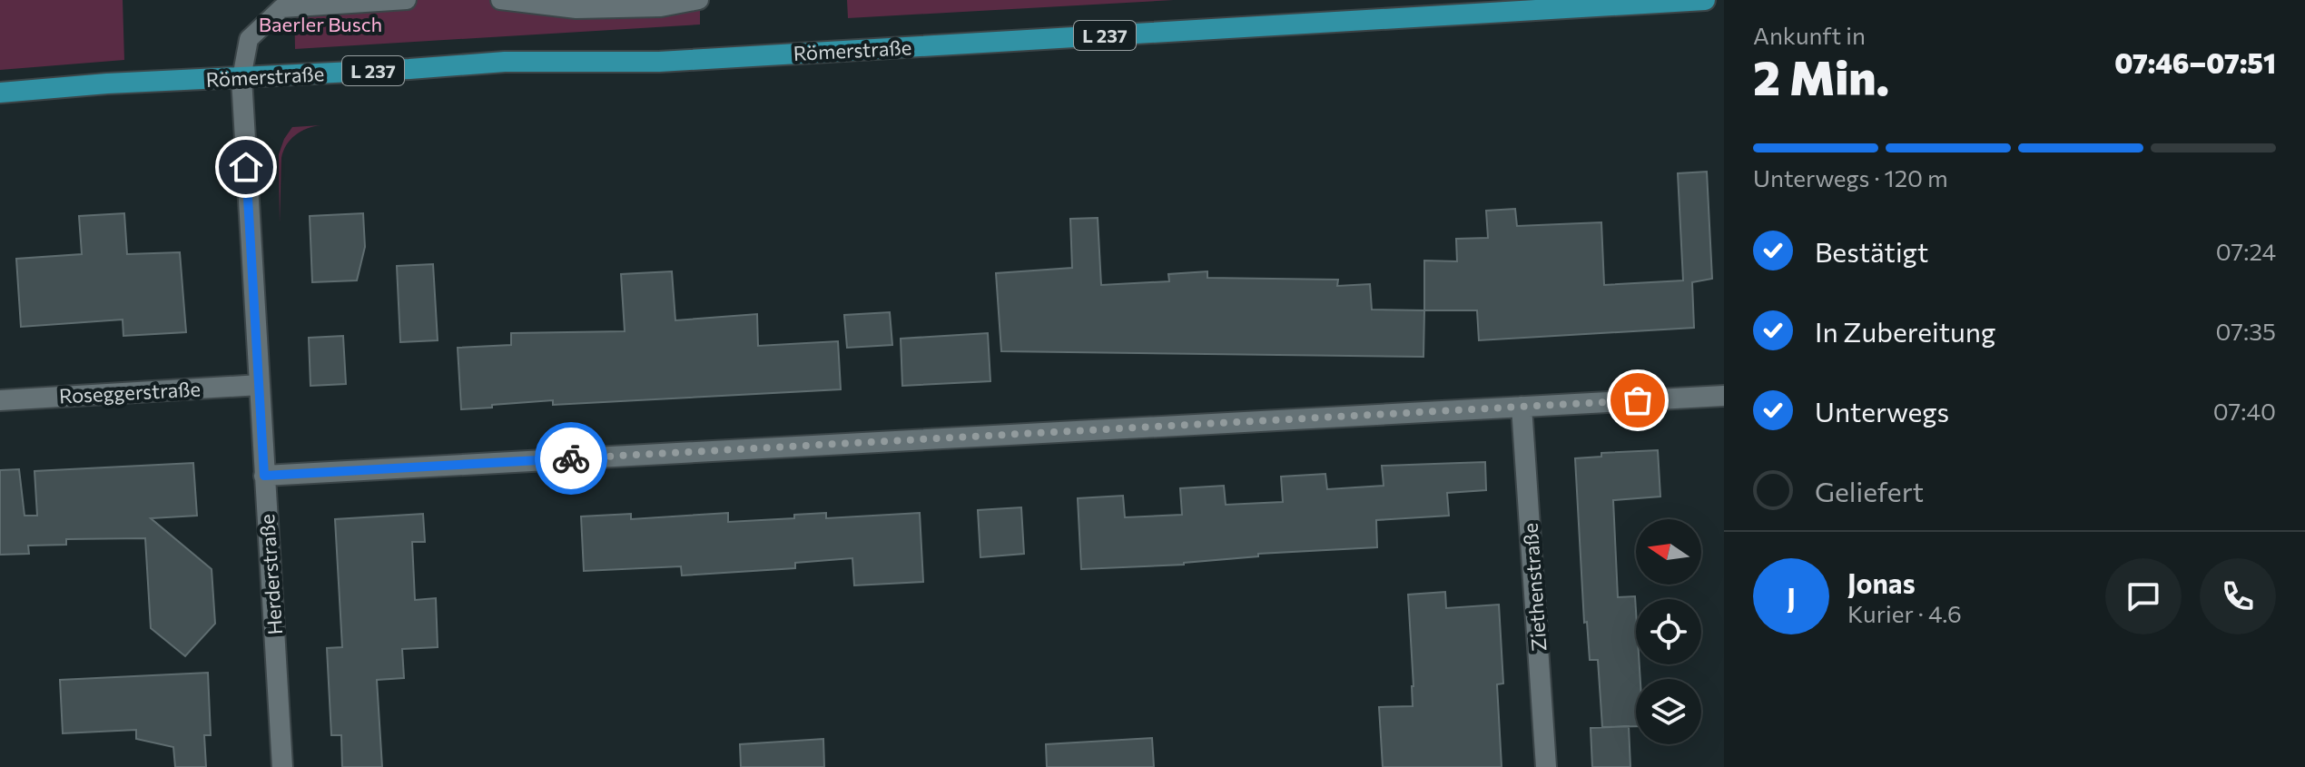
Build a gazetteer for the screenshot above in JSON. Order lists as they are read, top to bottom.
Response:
{
  "streets": {
    "main road": ["L 237", "Römerstraße"],
    "street": ["Roseggerstraße", "Herderstraße", "Ziethenstraße"]
  },
  "crossings": [
    ["Römerstraße", "Herderstraße"],
    ["Roseggerstraße", "Herderstraße"]
  ],
  "parks": ["Baerler Busch"],
  "north": "left",
  "page": {
    "heading": ["2 Min.", "Ankunft in", "07:46–07:51"],
    "panel": ["Jonas", "Kurier · 4.6"],
    "bar": "Unterwegs · 120 m",
    "list": [
      ["Bestätigt", "07:24"],
      ["In Zubereitung", "07:35"],
      ["Unterwegs", "07:40"],
      "Geliefert"
    ],
    "round": "J"
  }
}
